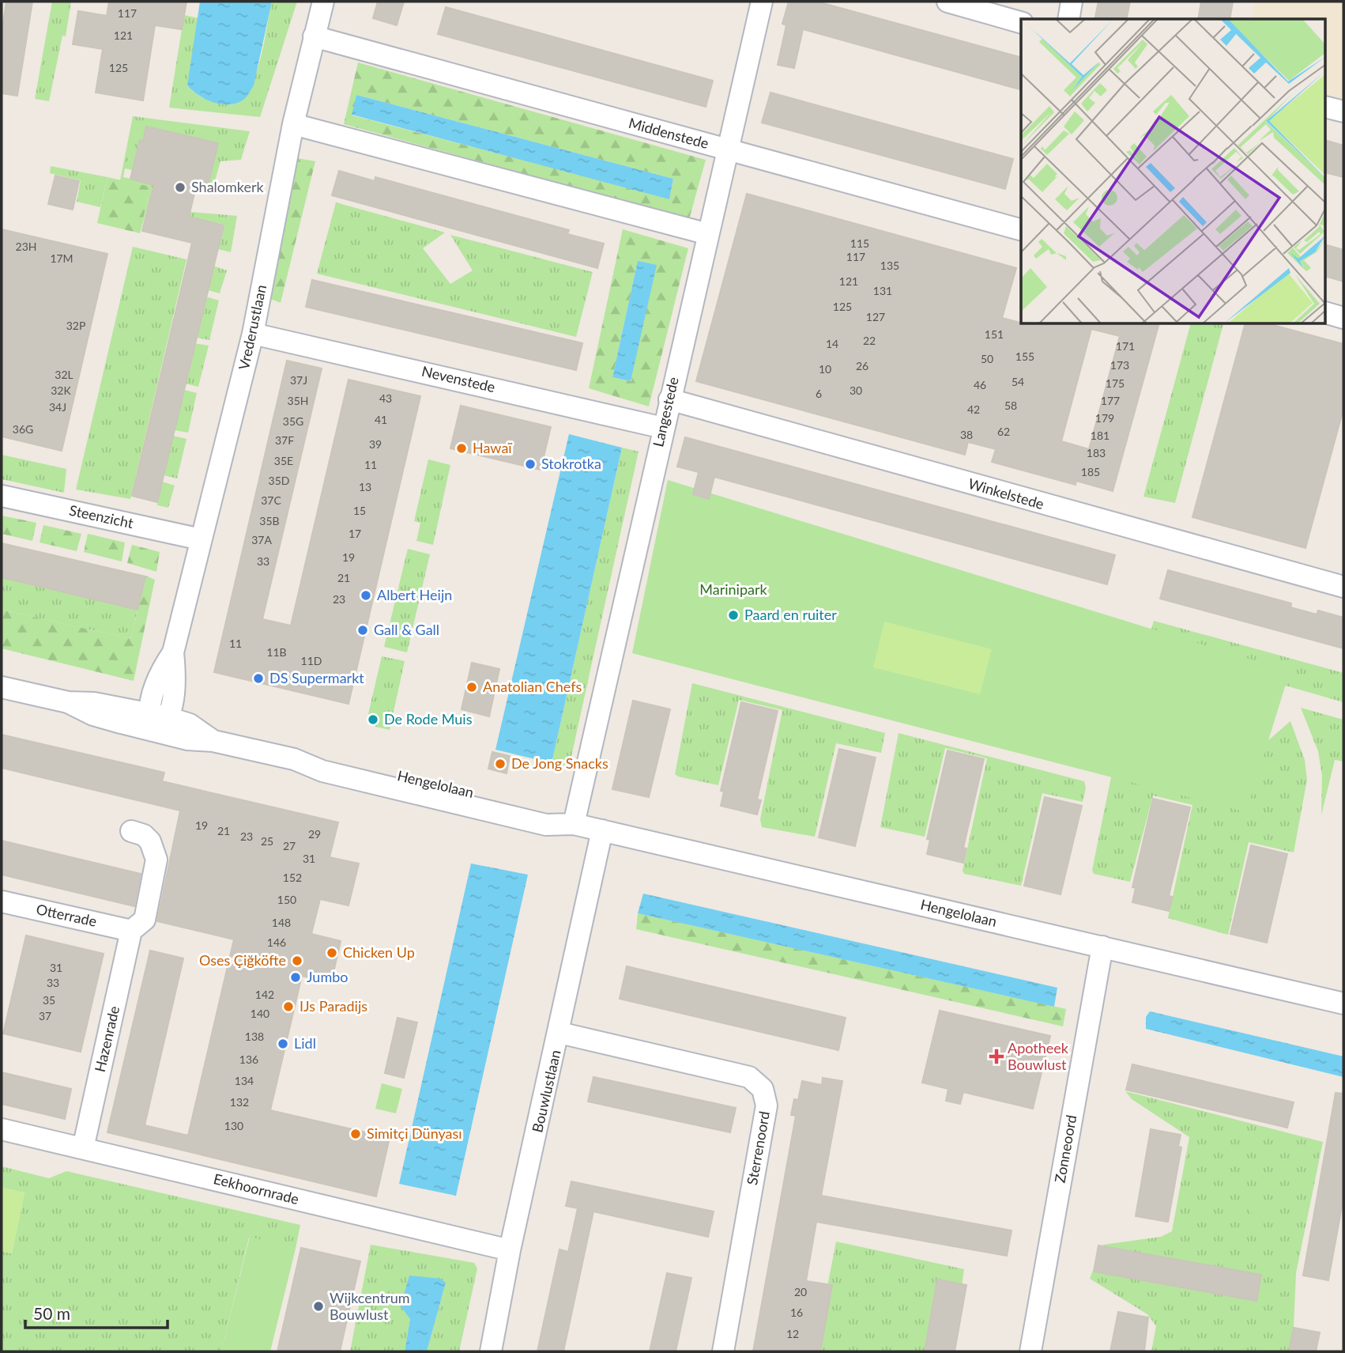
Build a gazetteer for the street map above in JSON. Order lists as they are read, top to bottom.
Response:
{
  "streets": {
    "street": [
      "Middenstede",
      "Vrederustlaan",
      "Nevenstede",
      "Langestede",
      "Winkelstede",
      "Steenzicht",
      "Hengelolaan",
      "Otterrade",
      "Hazenrade",
      "Bouwlustlaan",
      "Sterrenoord",
      "Zonneoord",
      "Eekhoornrade"
    ]
  },
  "crossings": [
    ["Middenstede", "Vrederustlaan"],
    ["Middenstede", "Langestede"],
    ["Vrederustlaan", "Nevenstede"],
    ["Vrederustlaan", "Steenzicht"],
    ["Vrederustlaan", "Hengelolaan"],
    ["Nevenstede", "Langestede"],
    ["Langestede", "Winkelstede"],
    ["Langestede", "Hengelolaan"],
    ["Hengelolaan", "Bouwlustlaan"],
    ["Hengelolaan", "Zonneoord"],
    ["Otterrade", "Hazenrade"],
    ["Hazenrade", "Eekhoornrade"],
    ["Bouwlustlaan", "Sterrenoord"],
    ["Bouwlustlaan", "Eekhoornrade"]
  ],
  "parks": ["Marinipark"],
  "places": {
    "other": [
      "Shalomkerk",
      "Hawaï",
      "Stokrotka",
      "Albert Heijn",
      "Paard en ruiter",
      "Gall & Gall",
      "DS Supermarkt",
      "Anatolian Chefs",
      "De Rode Muis",
      "De Jong Snacks",
      "Chicken Up",
      "Oses Çiğköfte",
      "Jumbo",
      "IJs Paradijs",
      "Lidl",
      "Simitçi Dünyası",
      "Wijkcentrum Bouwlust"
    ],
    "health": ["Apotheek Bouwlust"]
  },
  "house_numbers": [
    "117",
    "121",
    "125",
    "115",
    "23H",
    "117",
    "17M",
    "135",
    "121",
    "131",
    "125",
    "127",
    "32P",
    "151",
    "22",
    "14",
    "171",
    "155",
    "50",
    "173",
    "26",
    "10",
    "32L",
    "37J",
    "54",
    "175",
    "46",
    "32K",
    "30",
    "6",
    "43",
    "35H",
    "177",
    "58",
    "34J",
    "42",
    "179",
    "41",
    "35G",
    "36G",
    "62",
    "38",
    "181",
    "37F",
    "39",
    "183",
    "35E",
    "11",
    "185",
    "35D",
    "13",
    "37C",
    "15",
    "35B",
    "17",
    "37A",
    "19",
    "33",
    "21",
    "23",
    "11",
    "11B",
    "11D",
    "19",
    "21",
    "29",
    "23",
    "25",
    "27",
    "31",
    "152",
    "150",
    "148",
    "146",
    "31",
    "33",
    "142",
    "35",
    "140",
    "37",
    "138",
    "136",
    "134",
    "132",
    "130",
    "20",
    "16",
    "12"
  ],
  "scale_bar": "50 m"
}
